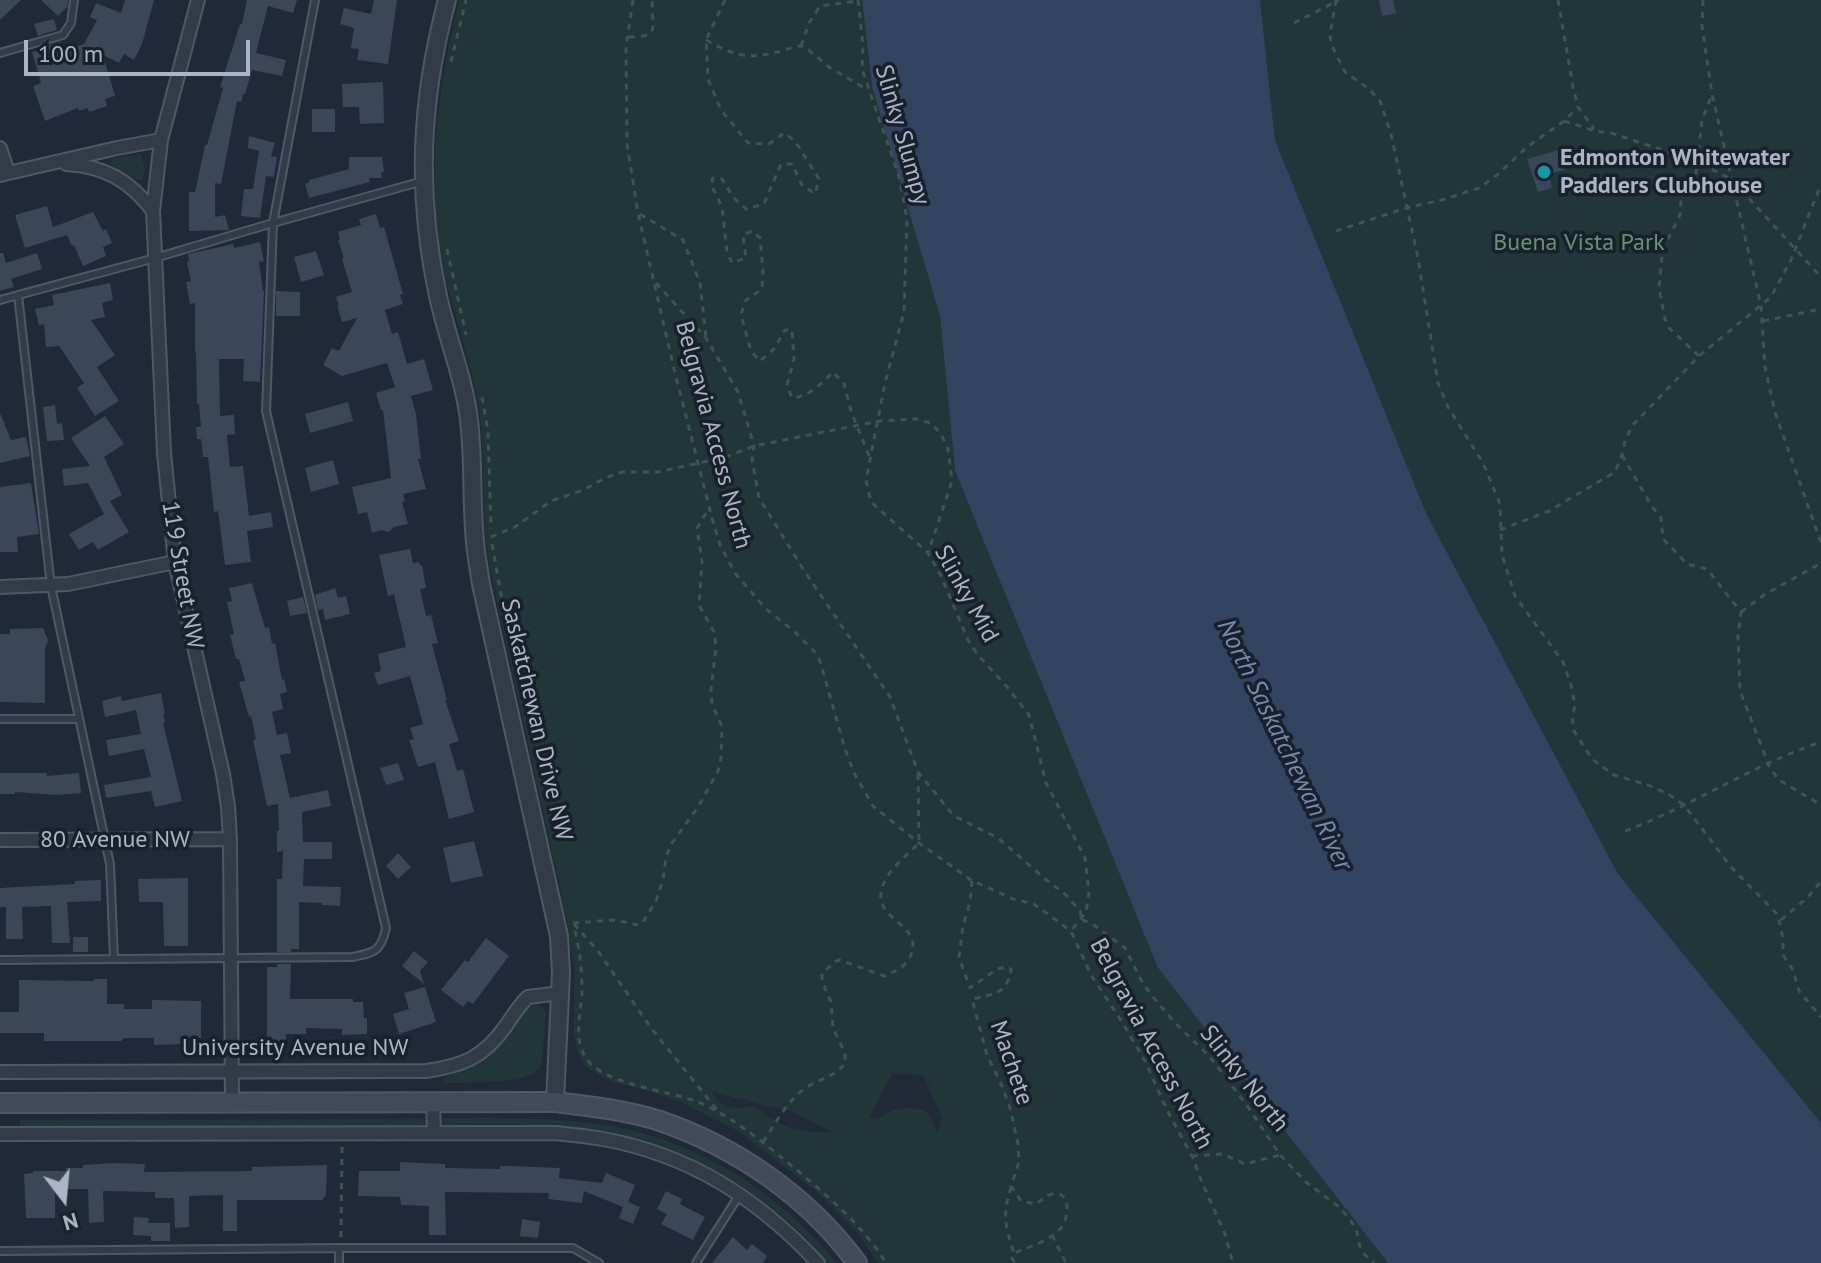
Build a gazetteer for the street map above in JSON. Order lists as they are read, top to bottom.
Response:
{
  "streets": {
    "street": [
      "119 Street NW",
      "Saskatchewan Drive NW",
      "80 Avenue NW",
      "University Avenue NW"
    ],
    "path": [
      "Slinky Slumpy",
      "Belgravia Access North",
      "Slinky Mid",
      "Machete",
      "Slinky North"
    ]
  },
  "crossings": [
    ["Slinky Slumpy", "Slinky Mid"],
    ["119 Street NW", "80 Avenue NW"],
    ["119 Street NW", "University Avenue NW"],
    ["Slinky Mid", "Slinky North"],
    ["Saskatchewan Drive NW", "University Avenue NW"]
  ],
  "water": ["North Saskatchewan River"],
  "parks": ["Buena Vista Park"],
  "places": ["Edmonton Whitewater Paddlers Clubhouse"],
  "scale_bar": "100 m",
  "north": "bottom"
}
